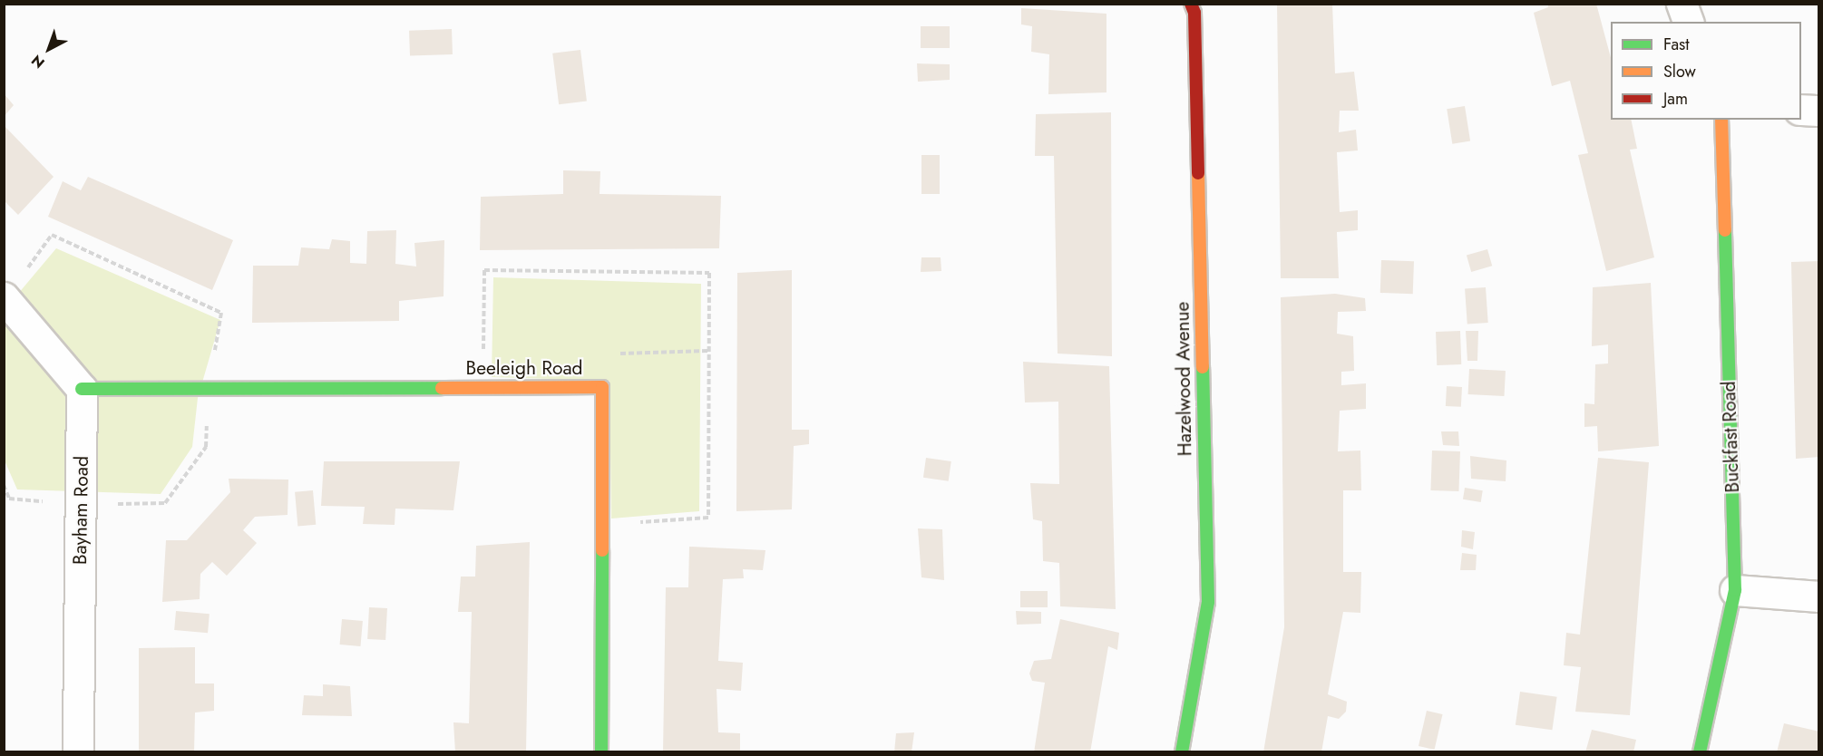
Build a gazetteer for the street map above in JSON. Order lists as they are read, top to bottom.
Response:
{
  "streets": {
    "street": [
      "Beeleigh Road",
      "Hazelwood Avenue",
      "Buckfast Road",
      "Bayham Road"
    ]
  },
  "crossings": [
    ["Beeleigh Road", "Bayham Road"]
  ],
  "legend": ["Fast", "Slow", "Jam"],
  "north": "bottom left"
}
